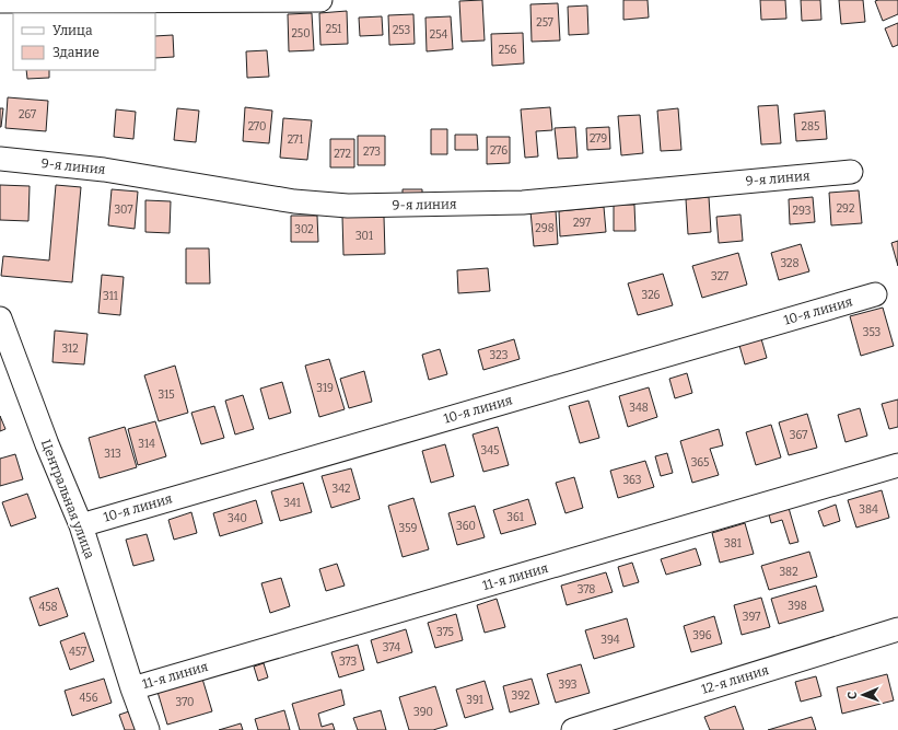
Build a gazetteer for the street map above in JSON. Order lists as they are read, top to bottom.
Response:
{
  "streets": {
    "street": [
      "9-я линия",
      "10-я линия",
      "Центральная улица",
      "11-я линия",
      "12-я линия"
    ]
  },
  "crossings": [
    ["10-я линия", "Центральная улица"],
    ["Центральная улица", "11-я линия"]
  ],
  "house_numbers": [
    "257",
    "251",
    "253",
    "250",
    "254",
    "256",
    "267",
    "270",
    "285",
    "279",
    "271",
    "276",
    "273",
    "272",
    "292",
    "307",
    "293",
    "297",
    "298",
    "302",
    "301",
    "328",
    "327",
    "326",
    "311",
    "353",
    "312",
    "323",
    "319",
    "315",
    "348",
    "367",
    "314",
    "345",
    "313",
    "365",
    "363",
    "342",
    "341",
    "384",
    "361",
    "340",
    "360",
    "359",
    "381",
    "382",
    "378",
    "398",
    "458",
    "397",
    "375",
    "396",
    "394",
    "374",
    "457",
    "373",
    "393",
    "392",
    "456",
    "391",
    "370",
    "390"
  ],
  "legend": ["Улица", "Здание"],
  "north": "left"
}
